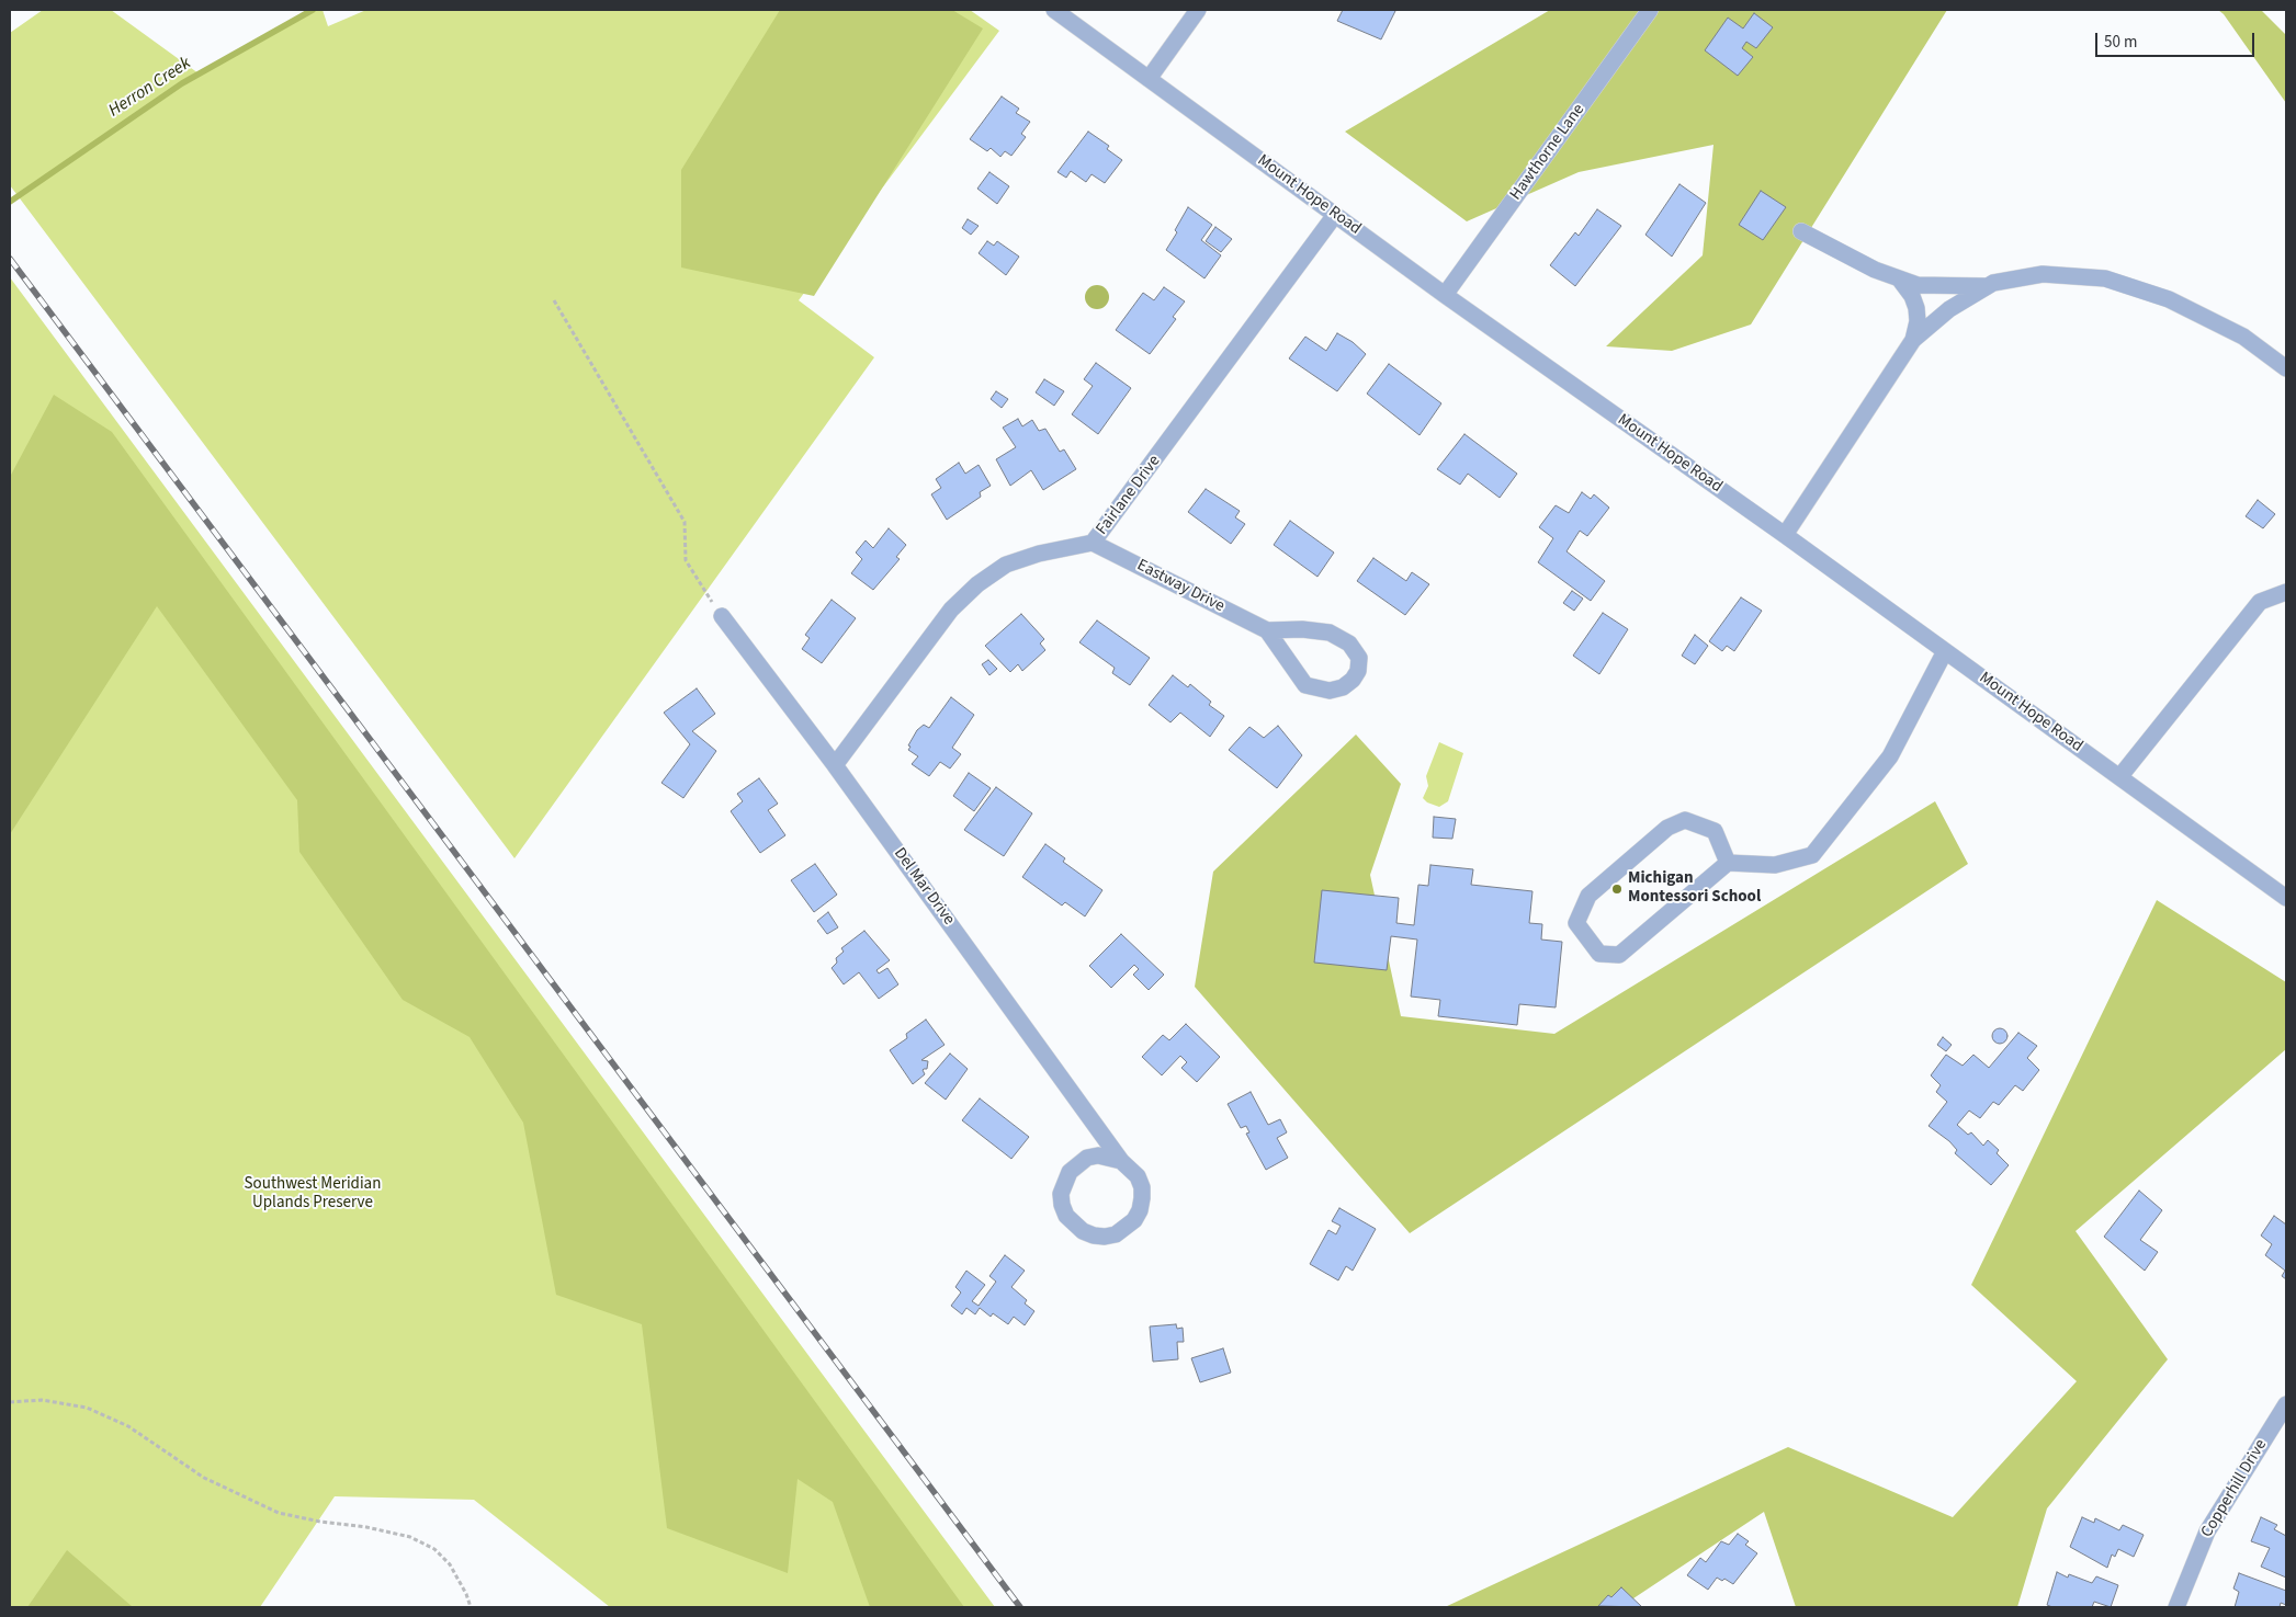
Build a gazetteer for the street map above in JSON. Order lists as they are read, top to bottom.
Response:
{
  "streets": {
    "street": [
      "Hawthorne Lane",
      "Mount Hope Road",
      "Fairlane Drive",
      "Eastway Drive",
      "Del Mar Drive",
      "Copperhill Drive"
    ]
  },
  "crossings": [
    ["Hawthorne Lane", "Mount Hope Road"],
    ["Mount Hope Road", "Fairlane Drive"],
    ["Fairlane Drive", "Eastway Drive"],
    ["Fairlane Drive", "Del Mar Drive"]
  ],
  "water": ["Herron Creek"],
  "parks": ["Southwest Meridian Uplands Preserve"],
  "places": ["Michigan Montessori School"],
  "scale_bar": "50 m"
}
